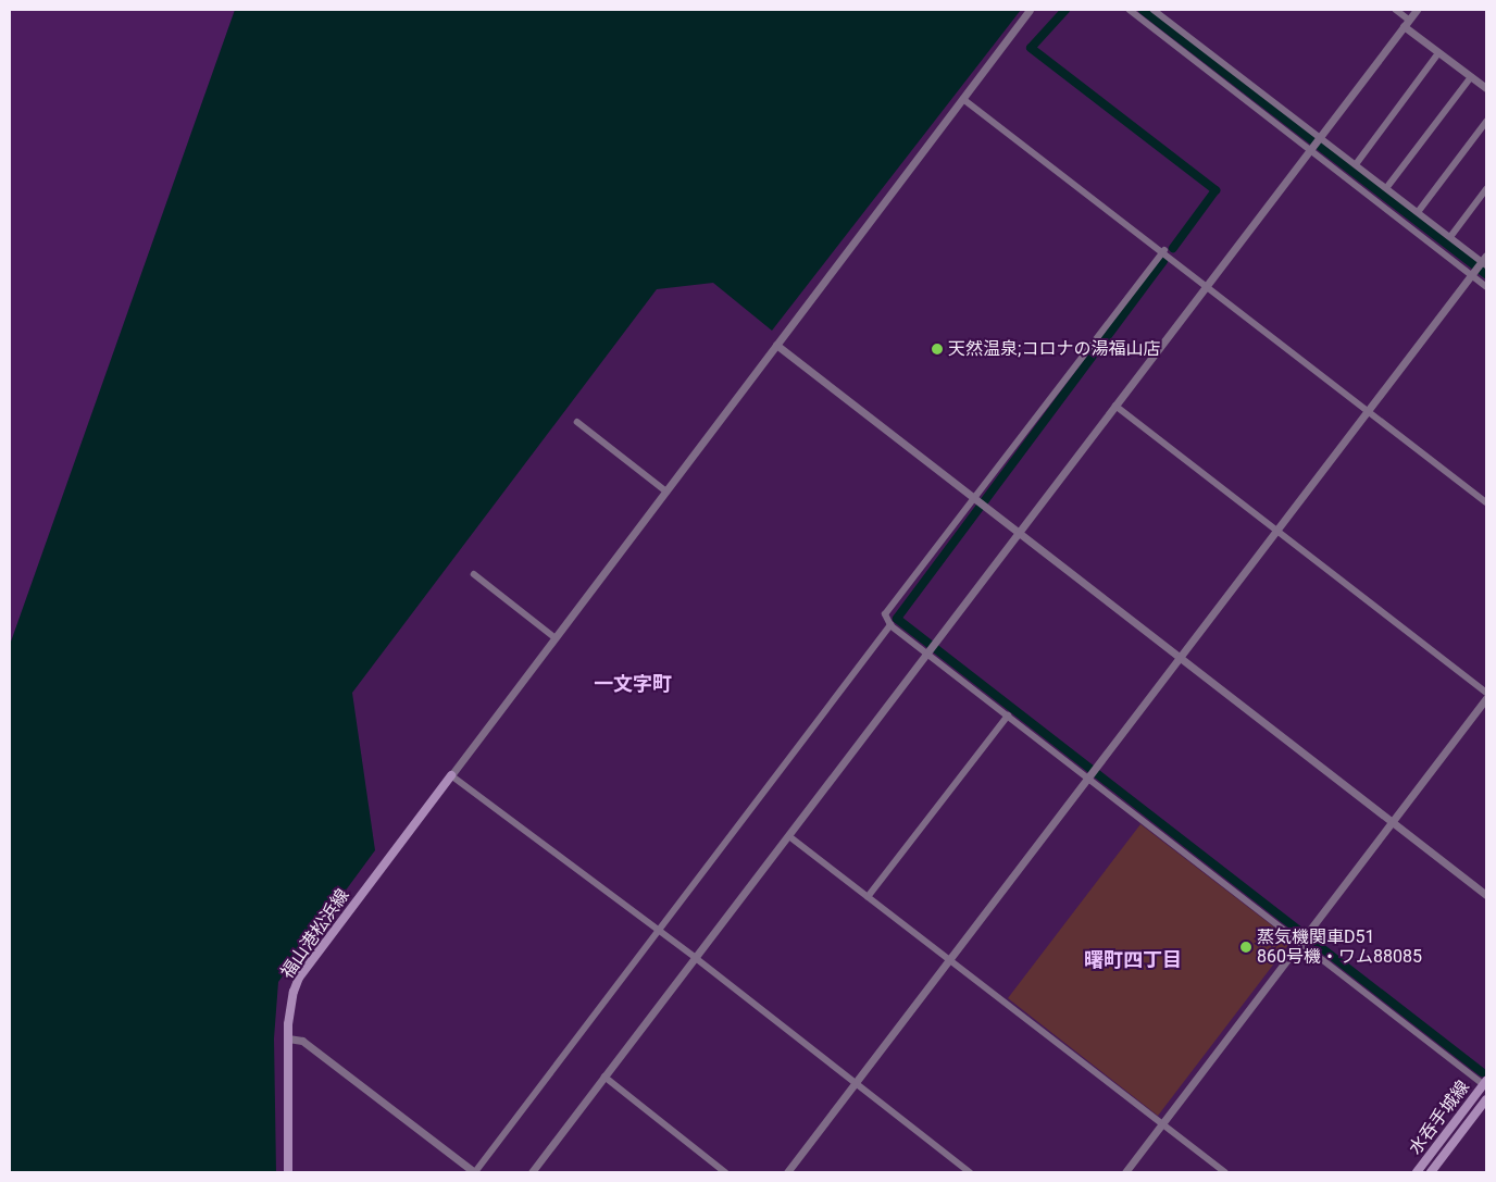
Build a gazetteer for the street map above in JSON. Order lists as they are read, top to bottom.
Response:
{
  "streets": {
    "main road": ["福山港松浜線", "水呑手城線"]
  },
  "districts": ["一文字町", "曙町四丁目"],
  "places": ["天然温泉;コロナの湯福山店", "蒸気機関車D51 860号機・ワム88085"]
}
